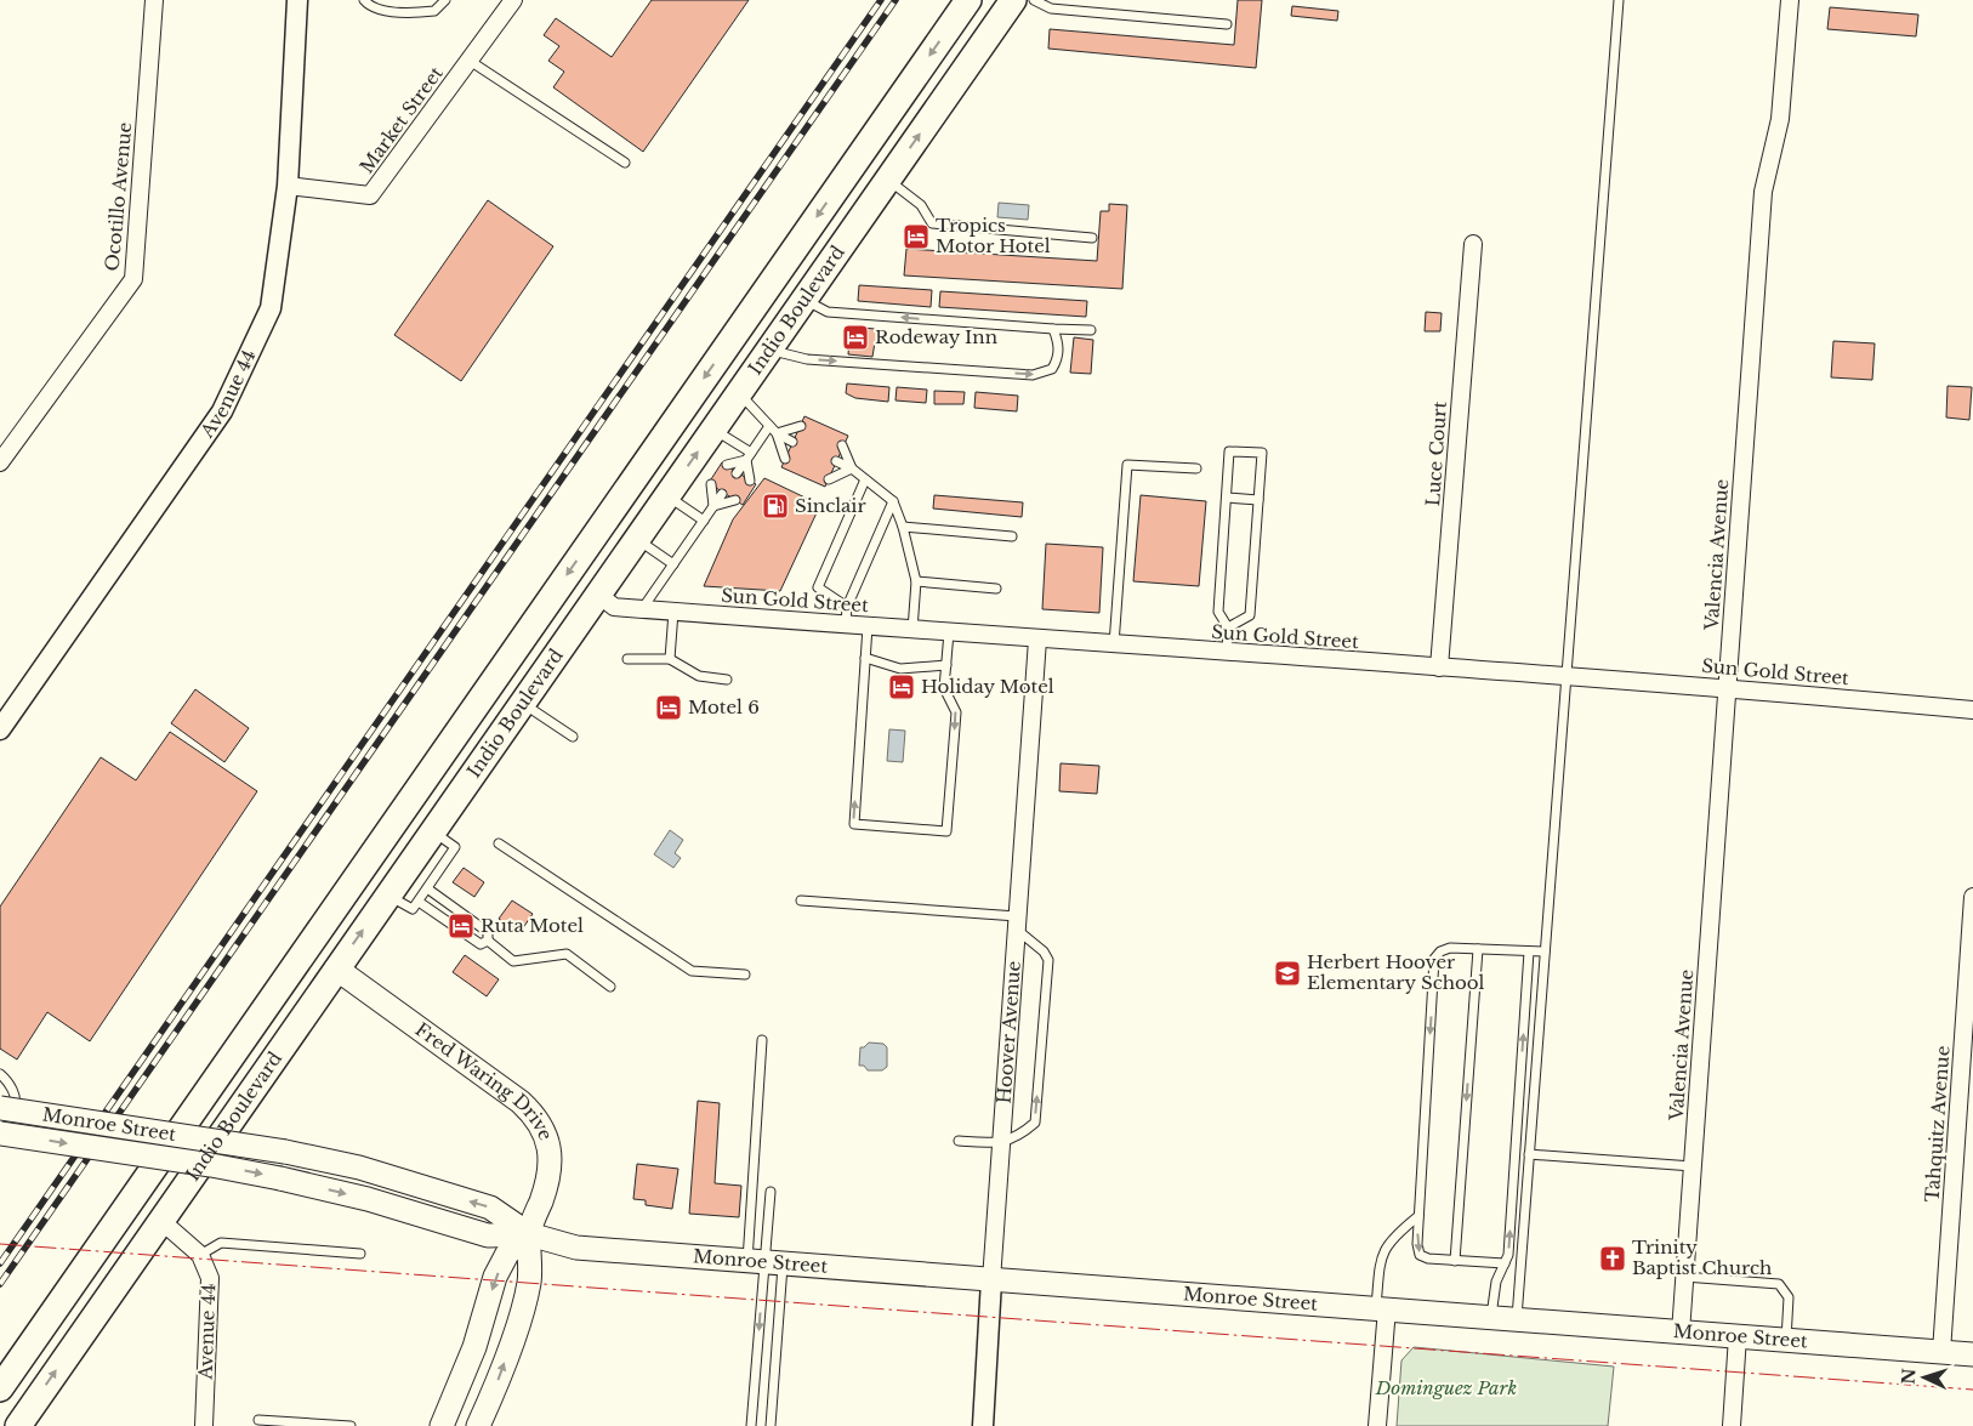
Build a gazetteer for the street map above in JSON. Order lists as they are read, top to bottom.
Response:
{
  "streets": {
    "main road": ["Indio Boulevard", "Fred Waring Drive", "Monroe Street"],
    "street": [
      "Market Street",
      "Ocotillo Avenue",
      "Avenue 44",
      "Luce Court",
      "Valencia Avenue",
      "Sun Gold Street",
      "Hoover Avenue",
      "Tahquitz Avenue"
    ]
  },
  "crossings": [
    ["Market Street", "Avenue 44"],
    ["Indio Boulevard", "Sun Gold Street"],
    ["Indio Boulevard", "Fred Waring Drive"],
    ["Luce Court", "Sun Gold Street"],
    ["Valencia Avenue", "Sun Gold Street"],
    ["Valencia Avenue", "Monroe Street"],
    ["Sun Gold Street", "Hoover Avenue"],
    ["Hoover Avenue", "Monroe Street"],
    ["Fred Waring Drive", "Monroe Street"],
    ["Tahquitz Avenue", "Monroe Street"]
  ],
  "parks": ["Dominguez Park"],
  "places": {
    "hotel": [
      "Tropics Motor Hotel",
      "Rodeway Inn",
      "Holiday Motel",
      "Motel 6",
      "Ruta Motel"
    ],
    "fuel station": ["Sinclair"],
    "school or university": ["Herbert Hoover Elementary School"],
    "church": ["Trinity Baptist Church"]
  },
  "north": "left"
}
